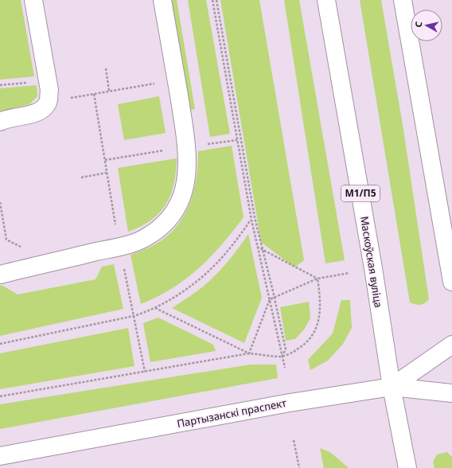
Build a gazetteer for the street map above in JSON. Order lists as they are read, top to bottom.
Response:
{
  "streets": {
    "main road": ["М1/П5", "Маскоўская вуліца", "Партызанскі праспект"]
  },
  "crossings": [
    ["Маскоўская вуліца", "Партызанскі праспект"]
  ],
  "north": "left"
}
